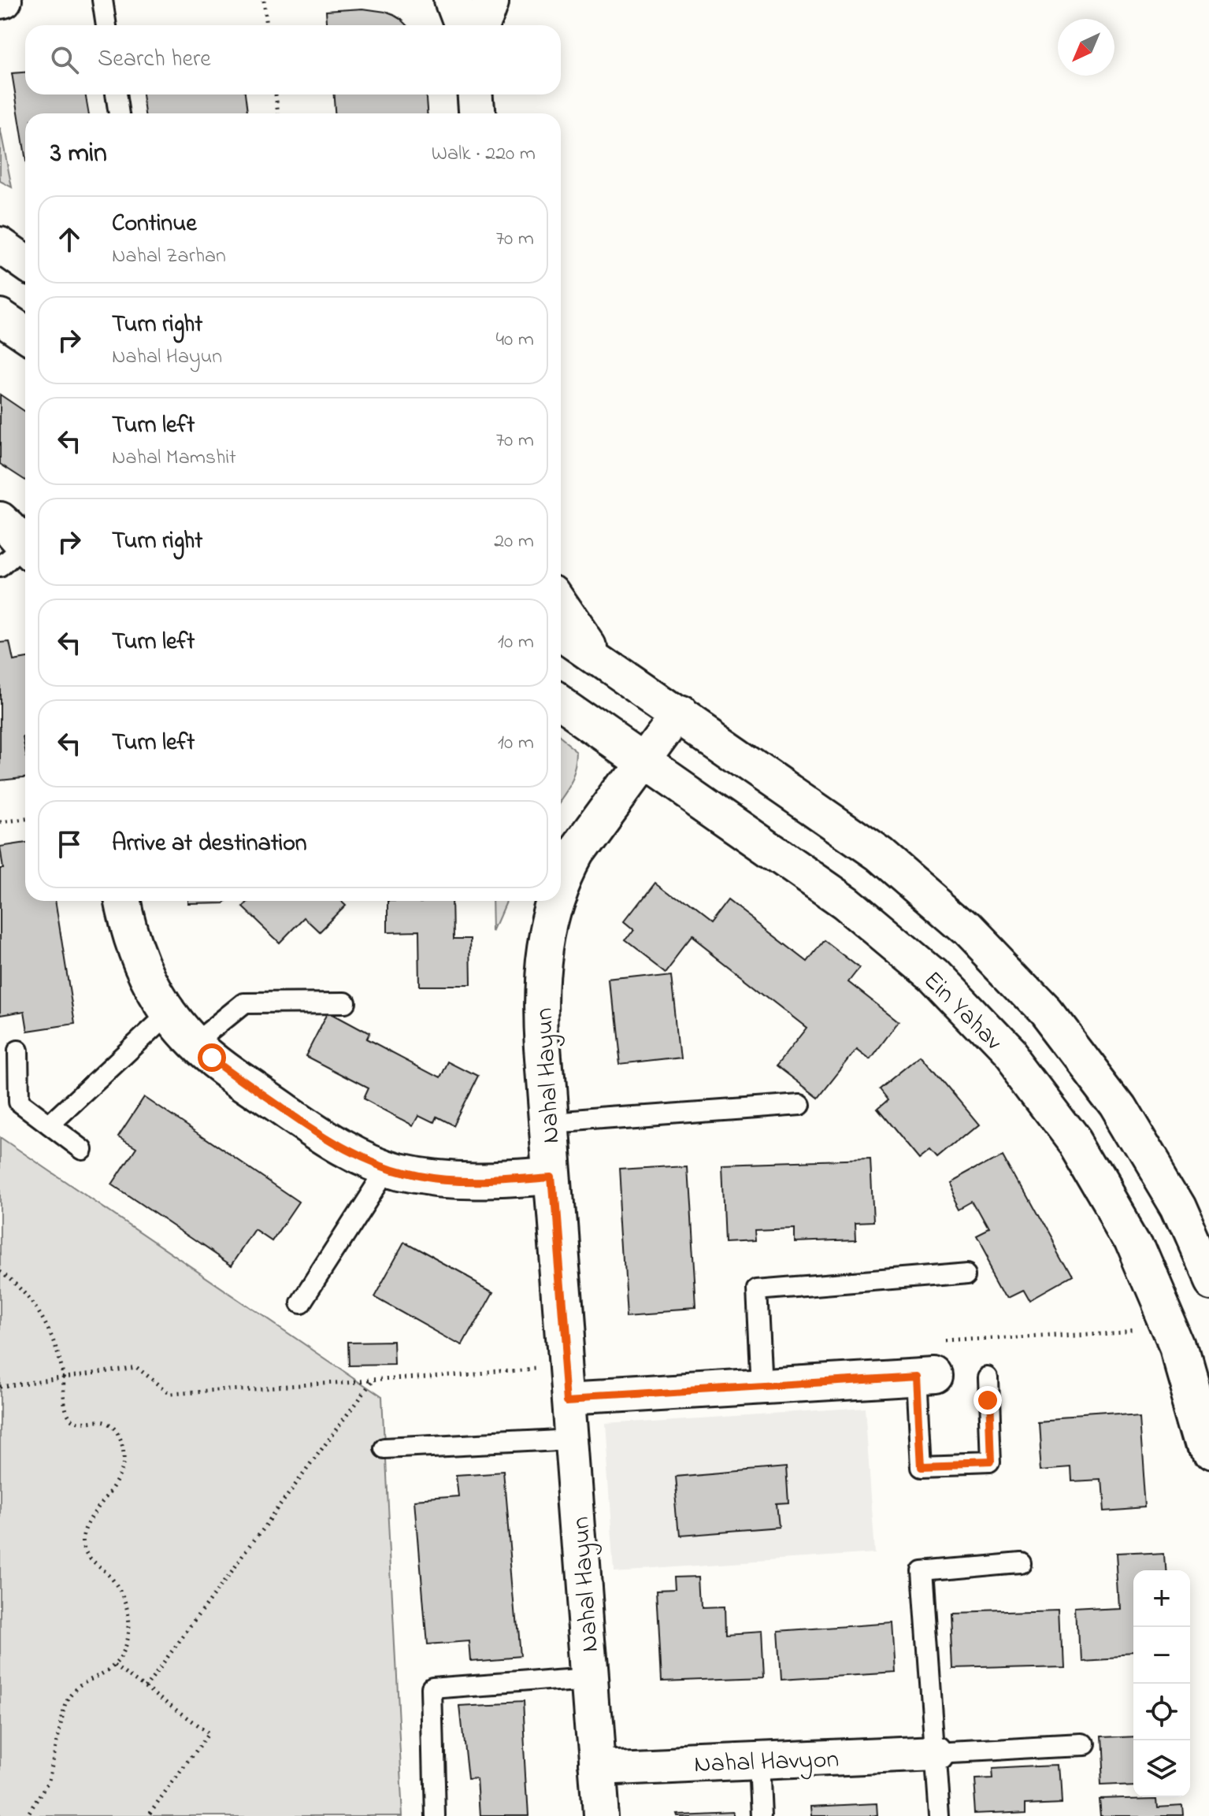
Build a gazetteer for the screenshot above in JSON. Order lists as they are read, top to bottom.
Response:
{
  "streets": {
    "street": ["Ein Yahav", "Nahal Hayun", "Nahal Havyon"]
  },
  "crossings": [
    ["Ein Yahav", "Nahal Hayun"],
    ["Nahal Hayun", "Nahal Havyon"]
  ],
  "north": "bottom left",
  "page": {
    "search": "Search here",
    "heading": ["3 min", "Walk · 220 m"],
    "list": [
      ["Continue", "Nahal Zarhan", "70 m"],
      ["Turn right", "Nahal Hayun", "40 m"],
      ["Turn left", "Nahal Mamshit", "70 m"],
      ["Turn right", "20 m"],
      ["Turn left", "10 m"],
      ["Turn left", "10 m"],
      "Arrive at destination"
    ],
    "map_buttons": ["+", "−"]
  }
}
